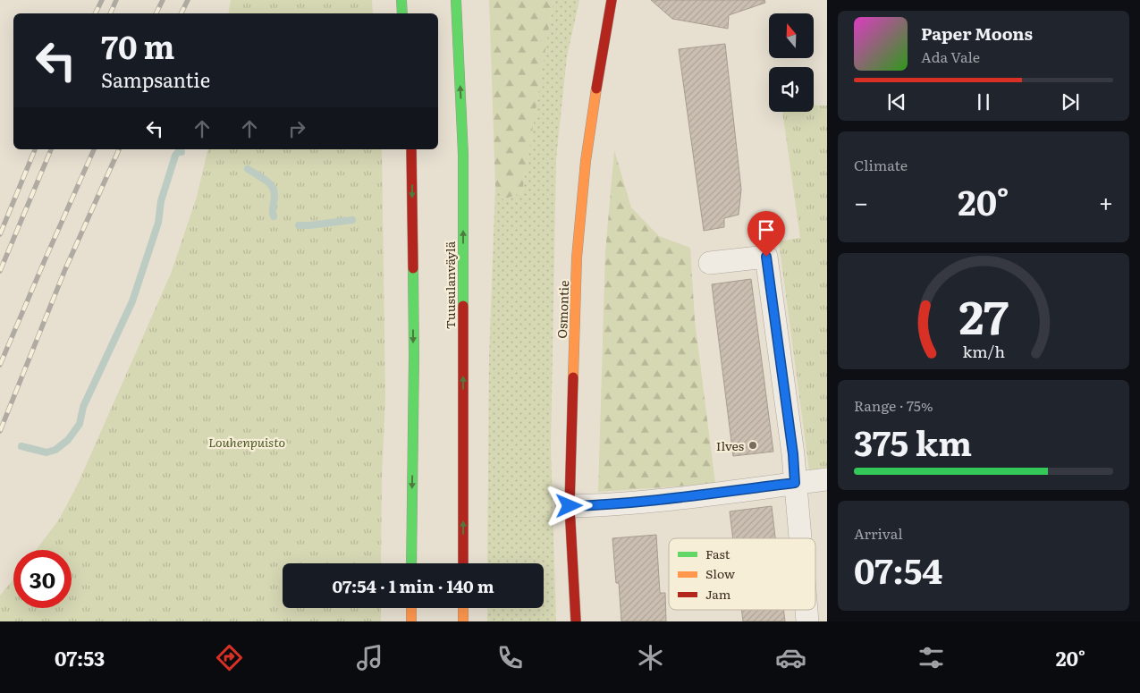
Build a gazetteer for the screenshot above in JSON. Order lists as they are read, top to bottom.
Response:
{
  "streets": {
    "main road": ["Tuusulanväylä", "Osmontie"]
  },
  "parks": ["Louhenpuisto"],
  "places": ["Ilves"],
  "legend": ["Fast", "Slow", "Jam"],
  "north": "top",
  "page": {
    "turn": ["70 m", "Sampsantie"],
    "song": ["Paper Moons", "Ada Vale"],
    "tile": [
      "Climate",
      ["Range · 75%", "375 km"],
      ["Arrival", "07:54"]
    ],
    "heat": ["−", "20°", "+"],
    "limit": "30",
    "trip": "07:54 · 1 min · 140 m",
    "tabs": ["07:53", "20°"],
    "gauge": ["27", "km/h"]
  }
}
